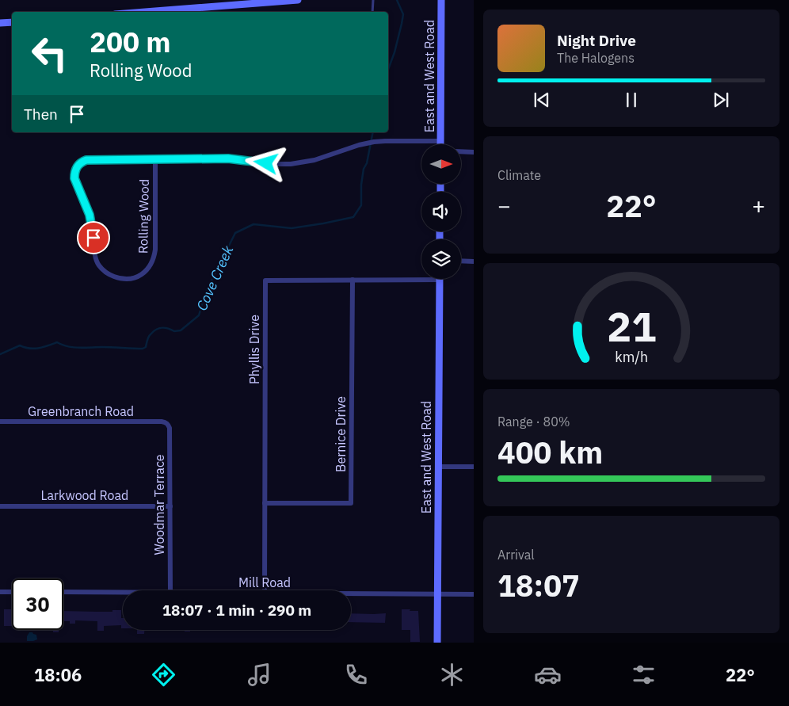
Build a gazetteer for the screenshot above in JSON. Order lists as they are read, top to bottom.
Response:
{
  "streets": {
    "street": [
      "East and West Road",
      "Rolling Wood",
      "Phyllis Drive",
      "Greenbranch Road",
      "Bernice Drive",
      "Larkwood Road",
      "Woodmar Terrace",
      "Mill Road"
    ]
  },
  "crossings": [
    ["East and West Road", "Rolling Wood"],
    ["East and West Road", "Mill Road"],
    ["Phyllis Drive", "Bernice Drive"],
    ["Greenbranch Road", "Woodmar Terrace"],
    ["Larkwood Road", "Woodmar Terrace"]
  ],
  "water": ["Cove Creek"],
  "north": "right",
  "page": {
    "turn": ["200 m", "Rolling Wood"],
    "song": ["Night Drive", "The Halogens"],
    "then": "Then",
    "tile": [
      "Climate",
      ["Range · 80%", "400 km"],
      ["Arrival", "18:07"]
    ],
    "heat": ["−", "22°", "+"],
    "limit": "30",
    "trip": "18:07 · 1 min · 290 m",
    "tabs": ["18:06", "22°"],
    "gauge": ["21", "km/h"]
  }
}
